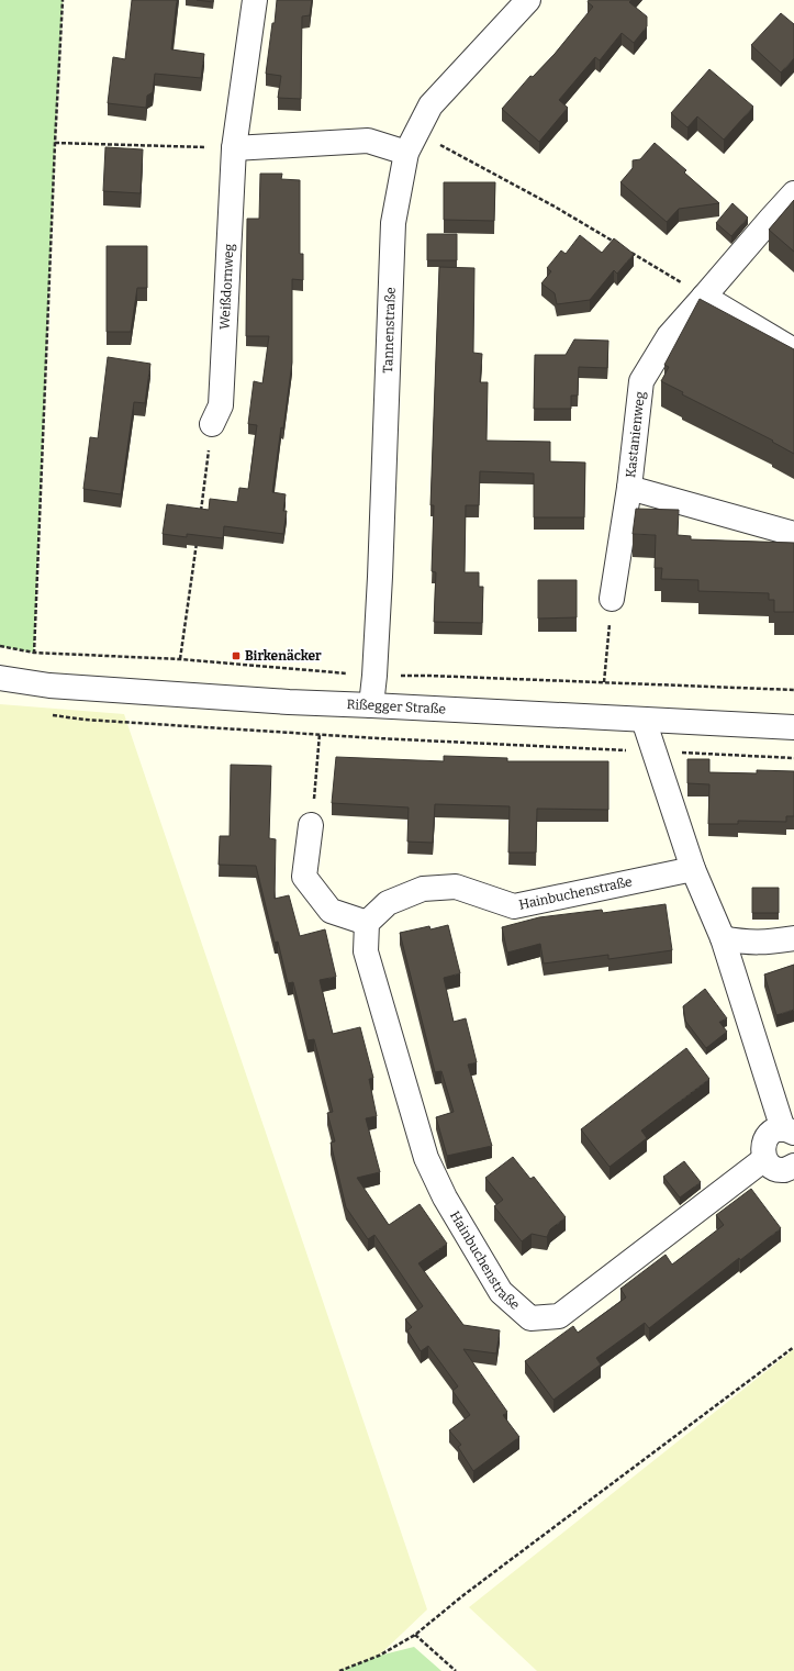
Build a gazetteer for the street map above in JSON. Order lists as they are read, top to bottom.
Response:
{
  "streets": {
    "street": [
      "Weißdornweg",
      "Tannenstraße",
      "Kastanienweg",
      "Rißegger Straße",
      "Hainbuchenstraße"
    ]
  },
  "crossings": [
    ["Tannenstraße", "Rißegger Straße"]
  ],
  "places": {
    "transit": ["Birkenäcker"]
  }
}
